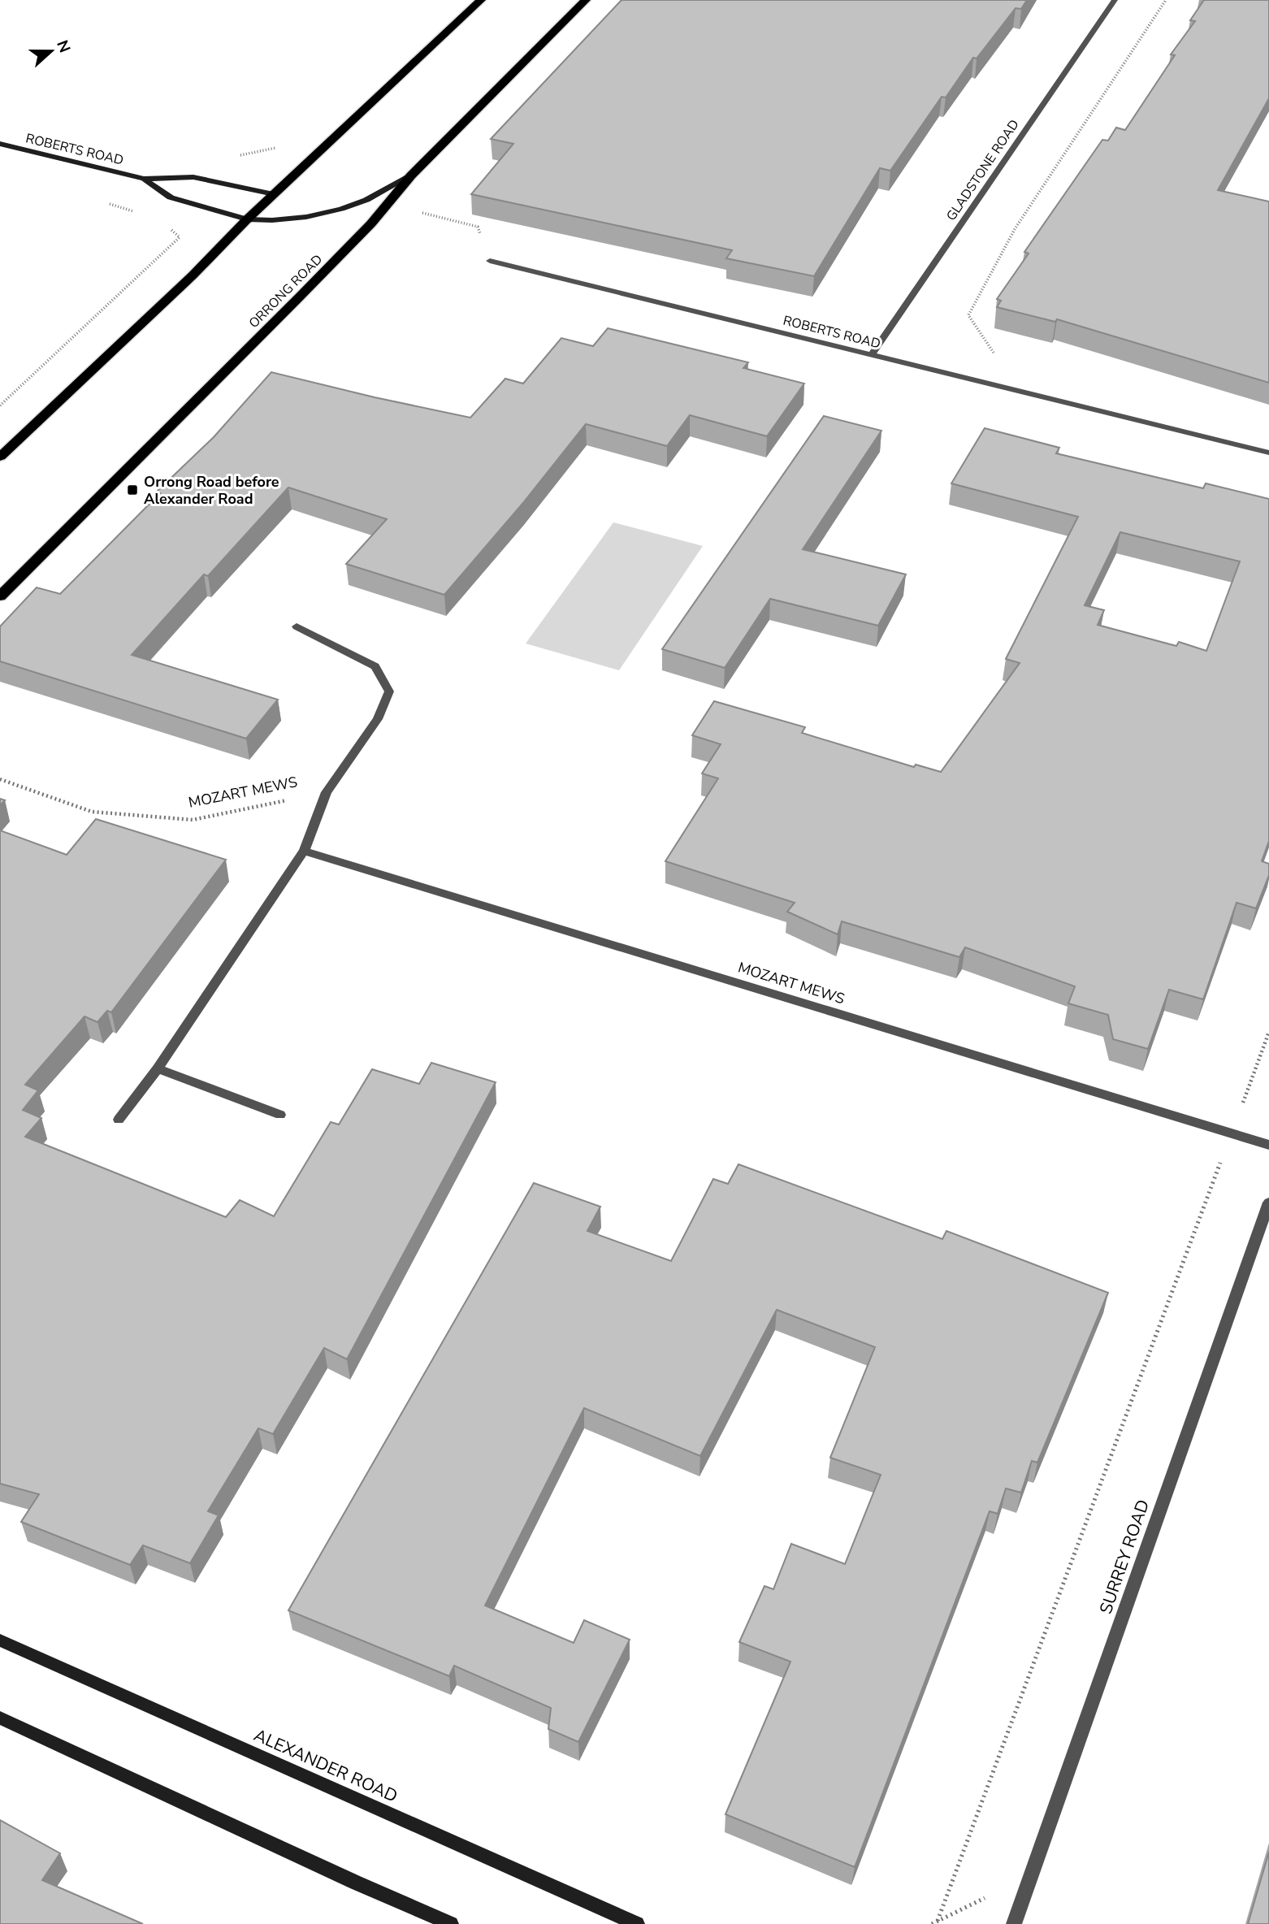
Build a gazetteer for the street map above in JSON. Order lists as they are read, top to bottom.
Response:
{
  "streets": {
    "highway": ["ORRONG ROAD"],
    "main road": ["ROBERTS ROAD", "ALEXANDER ROAD"],
    "street": ["GLADSTONE ROAD", "MOZART MEWS", "SURREY ROAD"]
  },
  "crossings": [
    ["ROBERTS ROAD", "GLADSTONE ROAD"],
    ["ROBERTS ROAD", "ORRONG ROAD"]
  ],
  "places": {
    "transit": ["Orrong Road before Alexander Road"]
  },
  "north": "right"
}
